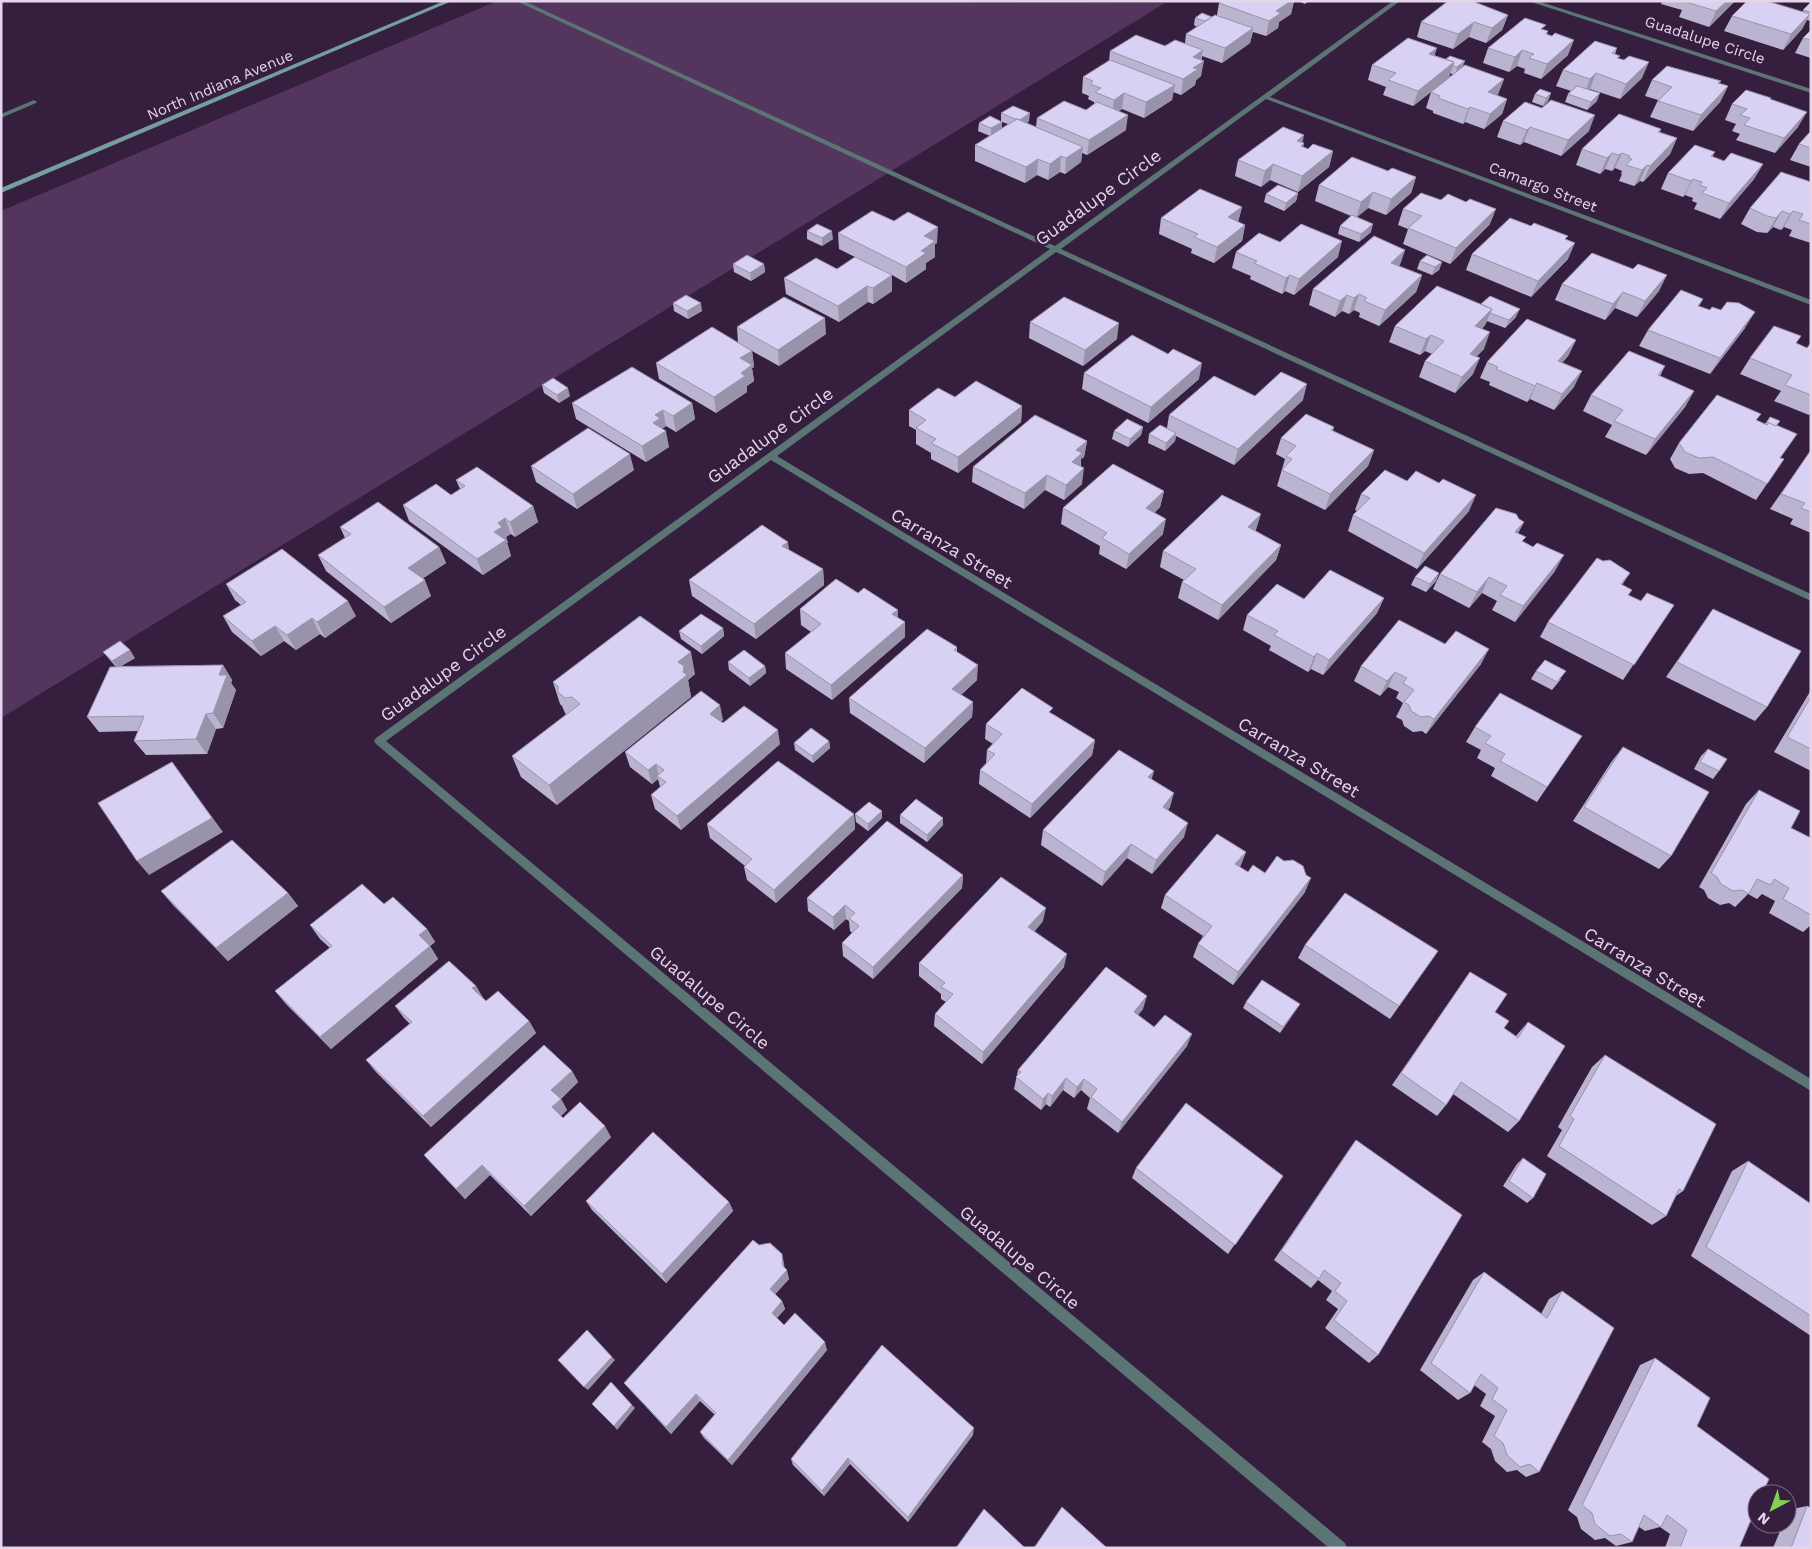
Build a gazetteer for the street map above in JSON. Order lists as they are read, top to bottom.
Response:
{
  "streets": {
    "main road": ["North Indiana Avenue"],
    "street": ["Guadalupe Circle", "Camargo Street", "Carranza Street"]
  },
  "crossings": [
    ["Guadalupe Circle", "Camargo Street"],
    ["Guadalupe Circle", "Carranza Street"]
  ],
  "north": "bottom left"
}
